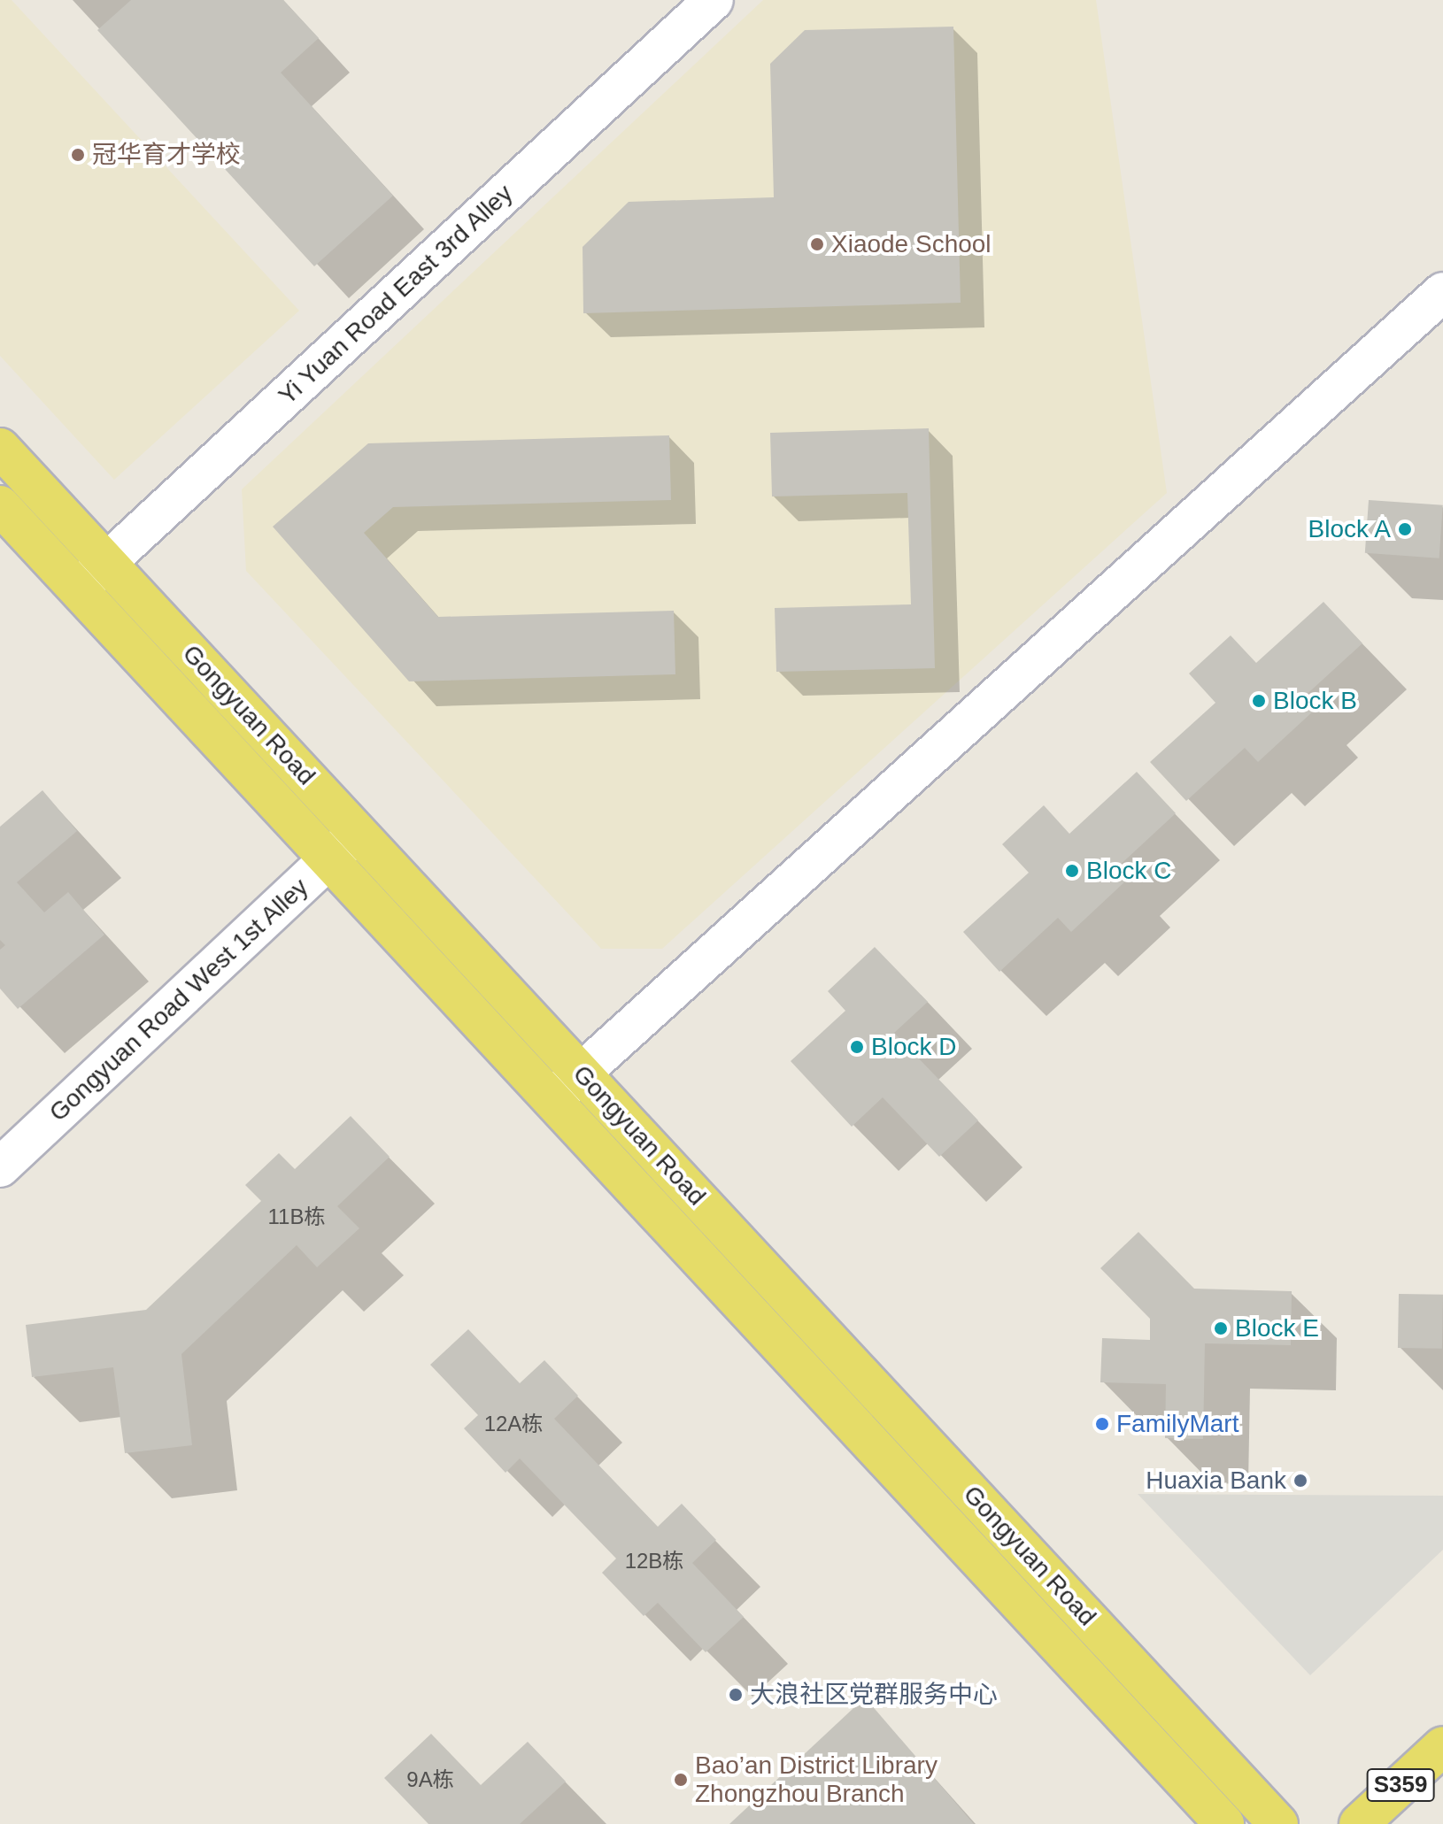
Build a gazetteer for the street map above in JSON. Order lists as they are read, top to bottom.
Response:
{
  "streets": {
    "main road": ["Gongyuan Road", "S359"],
    "street": ["Yi Yuan Road East 3rd Alley", "Gongyuan Road West 1st Alley"]
  },
  "crossings": [
    ["Yi Yuan Road East 3rd Alley", "Gongyuan Road"],
    ["Gongyuan Road", "Gongyuan Road West 1st Alley"]
  ],
  "places": [
    "冠华育才学校",
    "Xiaode School",
    "Block A",
    "Block B",
    "Block C",
    "Block D",
    "Block E",
    "FamilyMart",
    "Huaxia Bank",
    "大浪社区党群服务中心",
    "Bao’an District Library Zhongzhou Branch"
  ],
  "house_numbers": [
    "11B栋",
    "12A栋",
    "12B栋",
    "9A栋"
  ]
}
